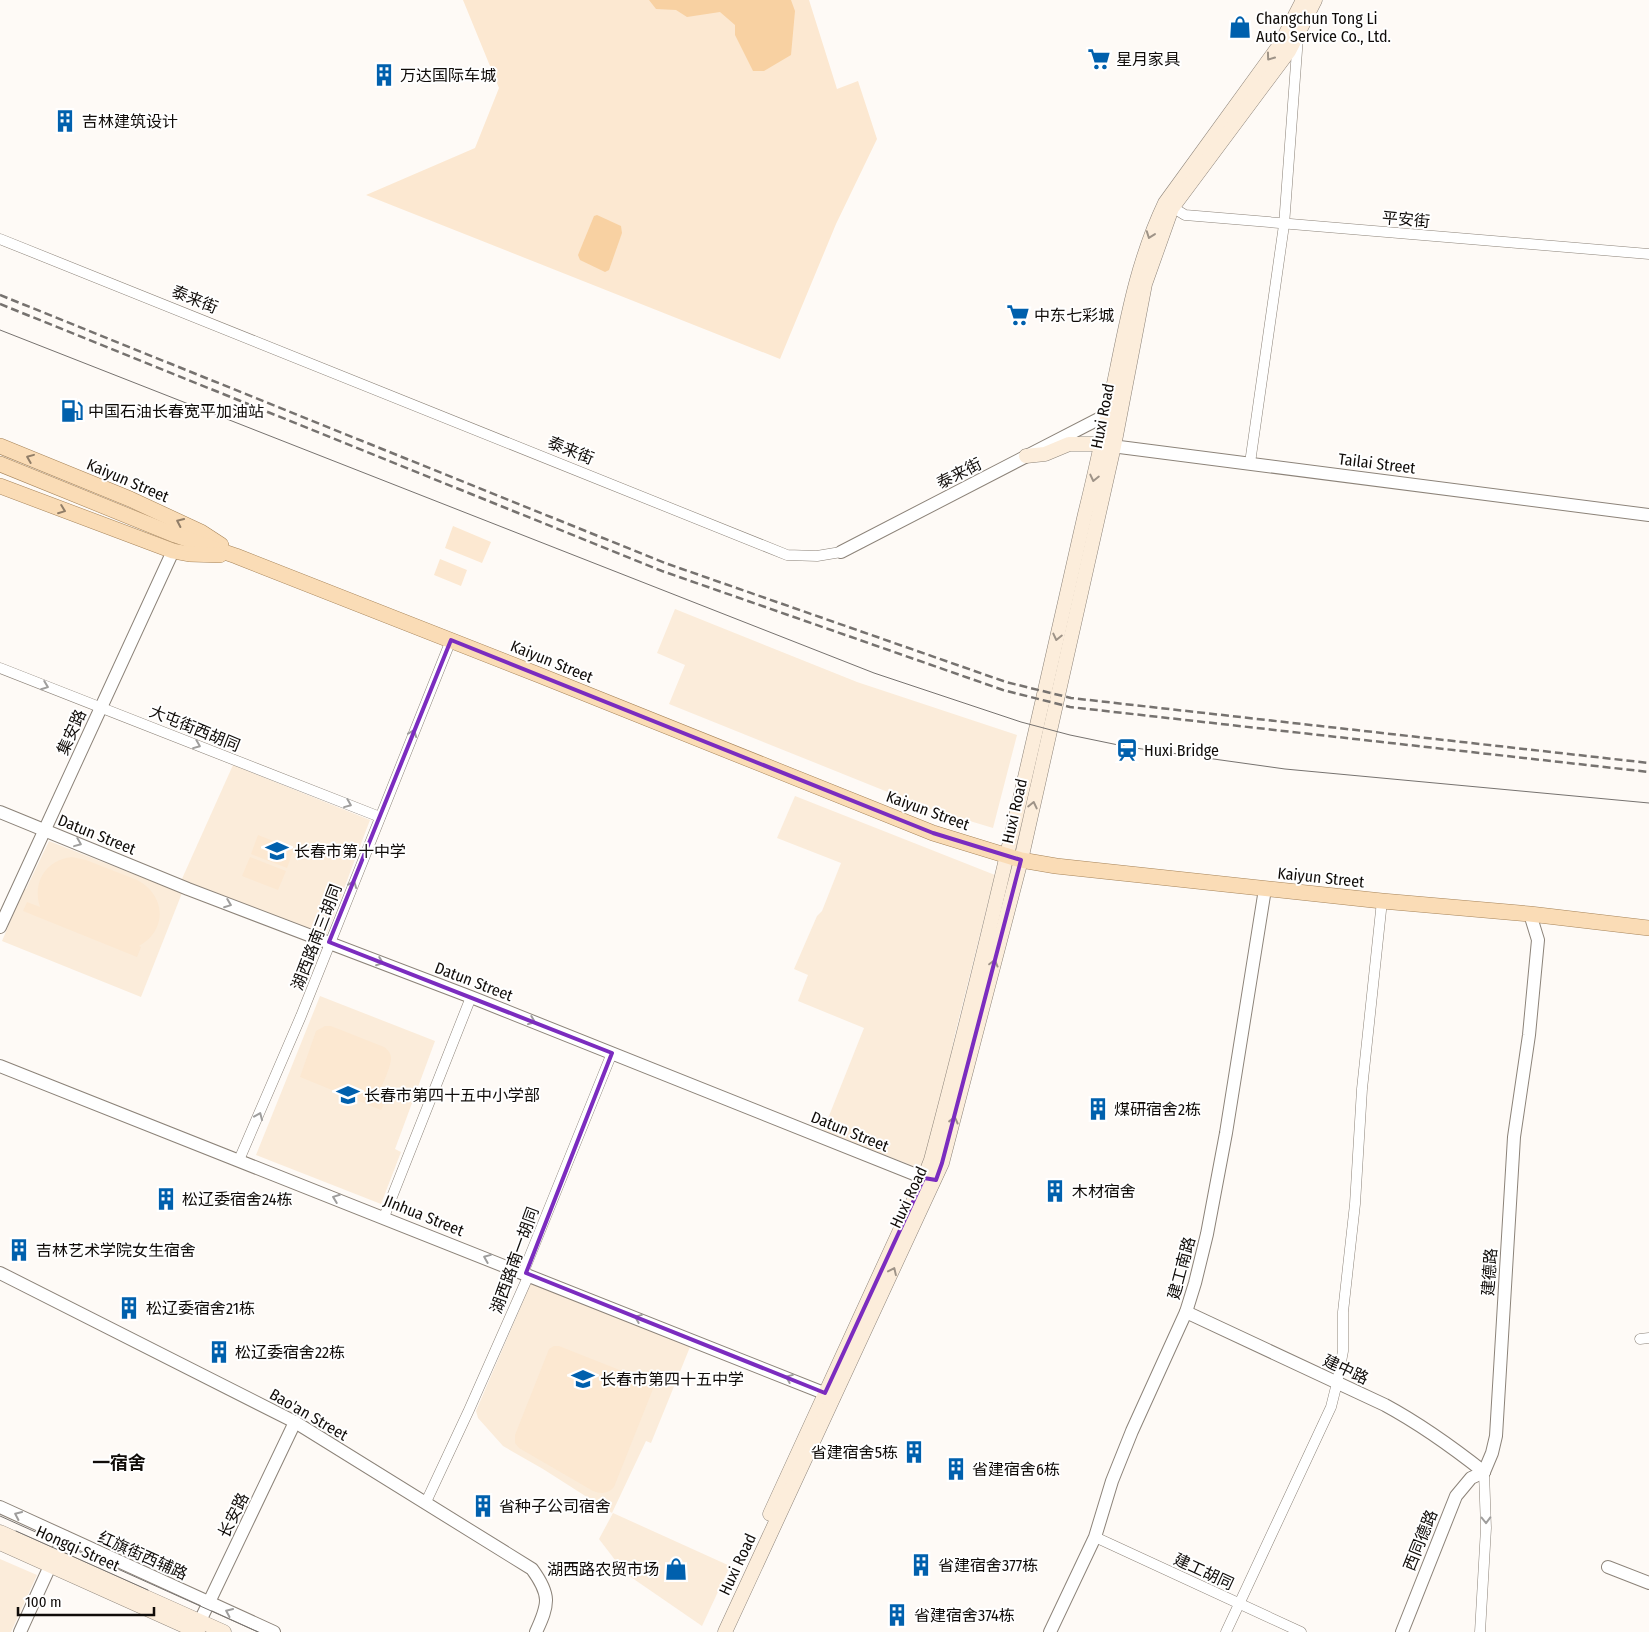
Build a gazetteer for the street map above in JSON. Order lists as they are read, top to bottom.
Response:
{
  "streets": {
    "main road": ["Huxi Road", "Kaiyun Street", "Hongqi Street"],
    "street": [
      "平安街",
      "泰来街",
      "Tailai Street",
      "大屯街西胡同",
      "集安路",
      "Datun Street",
      "湖西路南三胡同",
      "JInhua Street",
      "湖西路南一胡同",
      "建工南路",
      "建德路",
      "建中路",
      "Bao'an Street",
      "长安路",
      "西同德路",
      "红旗街西辅路",
      "建工胡同"
    ]
  },
  "crossings": [
    ["平安街", "Huxi Road"],
    ["泰来街", "Huxi Road"],
    ["Huxi Road", "Tailai Street"],
    ["Huxi Road", "Kaiyun Street"],
    ["Huxi Road", "Datun Street"],
    ["Huxi Road", "JInhua Street"],
    ["Kaiyun Street", "集安路"],
    ["Kaiyun Street", "湖西路南三胡同"],
    ["Kaiyun Street", "建工南路"],
    ["Kaiyun Street", "建德路"],
    ["大屯街西胡同", "集安路"],
    ["大屯街西胡同", "湖西路南三胡同"],
    ["集安路", "Datun Street"],
    ["Datun Street", "湖西路南三胡同"],
    ["Datun Street", "湖西路南一胡同"],
    ["湖西路南三胡同", "JInhua Street"],
    ["JInhua Street", "湖西路南一胡同"],
    ["湖西路南一胡同", "Bao'an Street"],
    ["建工南路", "建中路"],
    ["建工南路", "建工胡同"],
    ["建德路", "建中路"],
    ["建德路", "西同德路"],
    ["建中路", "西同德路"],
    ["Bao'an Street", "长安路"],
    ["长安路", "Hongqi Street"],
    ["长安路", "红旗街西辅路"]
  ],
  "one_way": [
    "大屯街西胡同",
    "Datun Street",
    "湖西路南三胡同",
    "JInhua Street",
    "红旗街西辅路"
  ],
  "districts": ["一宿舍"],
  "places": {
    "shop": ["Changchun Tong Li Auto Service Co., Ltd.", "湖西路农贸市场"],
    "supermarket": ["星月家具", "中东七彩城"],
    "building": [
      "万达国际车城",
      "吉林建筑设计",
      "煤研宿舍2栋",
      "木材宿舍",
      "松辽委宿舍24栋",
      "吉林艺术学院女生宿舍",
      "松辽委宿舍21栋",
      "松辽委宿舍22栋",
      "省建宿舍5栋",
      "省建宿舍6栋",
      "省种子公司宿舍",
      "省建宿舍377栋",
      "省建宿舍374栋"
    ],
    "fuel station": ["中国石油长春宽平加油站"],
    "station": ["Huxi Bridge"],
    "school or university": ["长春市第十中学", "长春市第四十五中小学部", "长春市第四十五中学"]
  },
  "scale_bar": "100 m"
}
